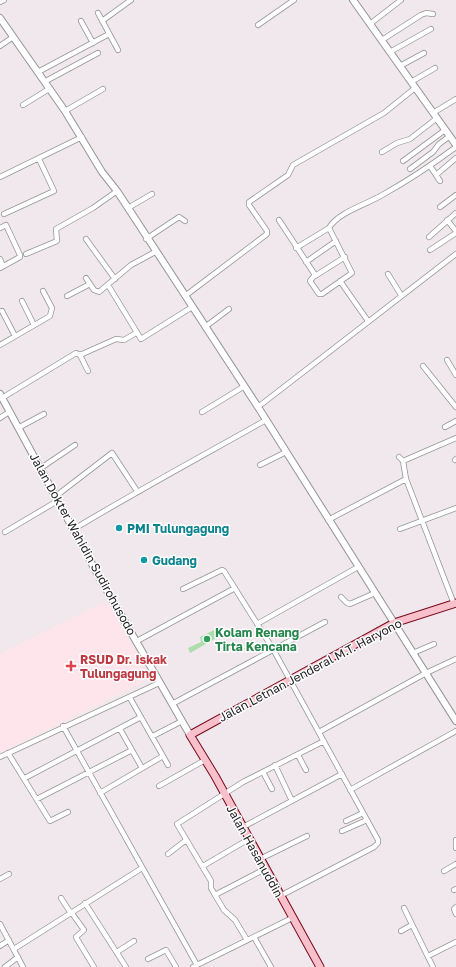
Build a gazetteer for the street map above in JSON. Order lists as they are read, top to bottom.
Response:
{
  "streets": {
    "main road": ["Jalan Letnan Jenderal M.T. Haryono", "Jalan Hasanuddin"],
    "street": ["Jalan Dokter Wahidin Sudirohusodo"]
  },
  "crossings": [
    ["Jalan Dokter Wahidin Sudirohusodo", "Jalan Letnan Jenderal M.T. Haryono"],
    ["Jalan Dokter Wahidin Sudirohusodo", "Jalan Hasanuddin"],
    ["Jalan Letnan Jenderal M.T. Haryono", "Jalan Hasanuddin"]
  ],
  "places": {
    "other": ["PMI Tulungagung", "Gudang", "Kolam Renang Tirta Kencana"],
    "health": ["RSUD Dr. Iskak Tulungagung"]
  }
}
